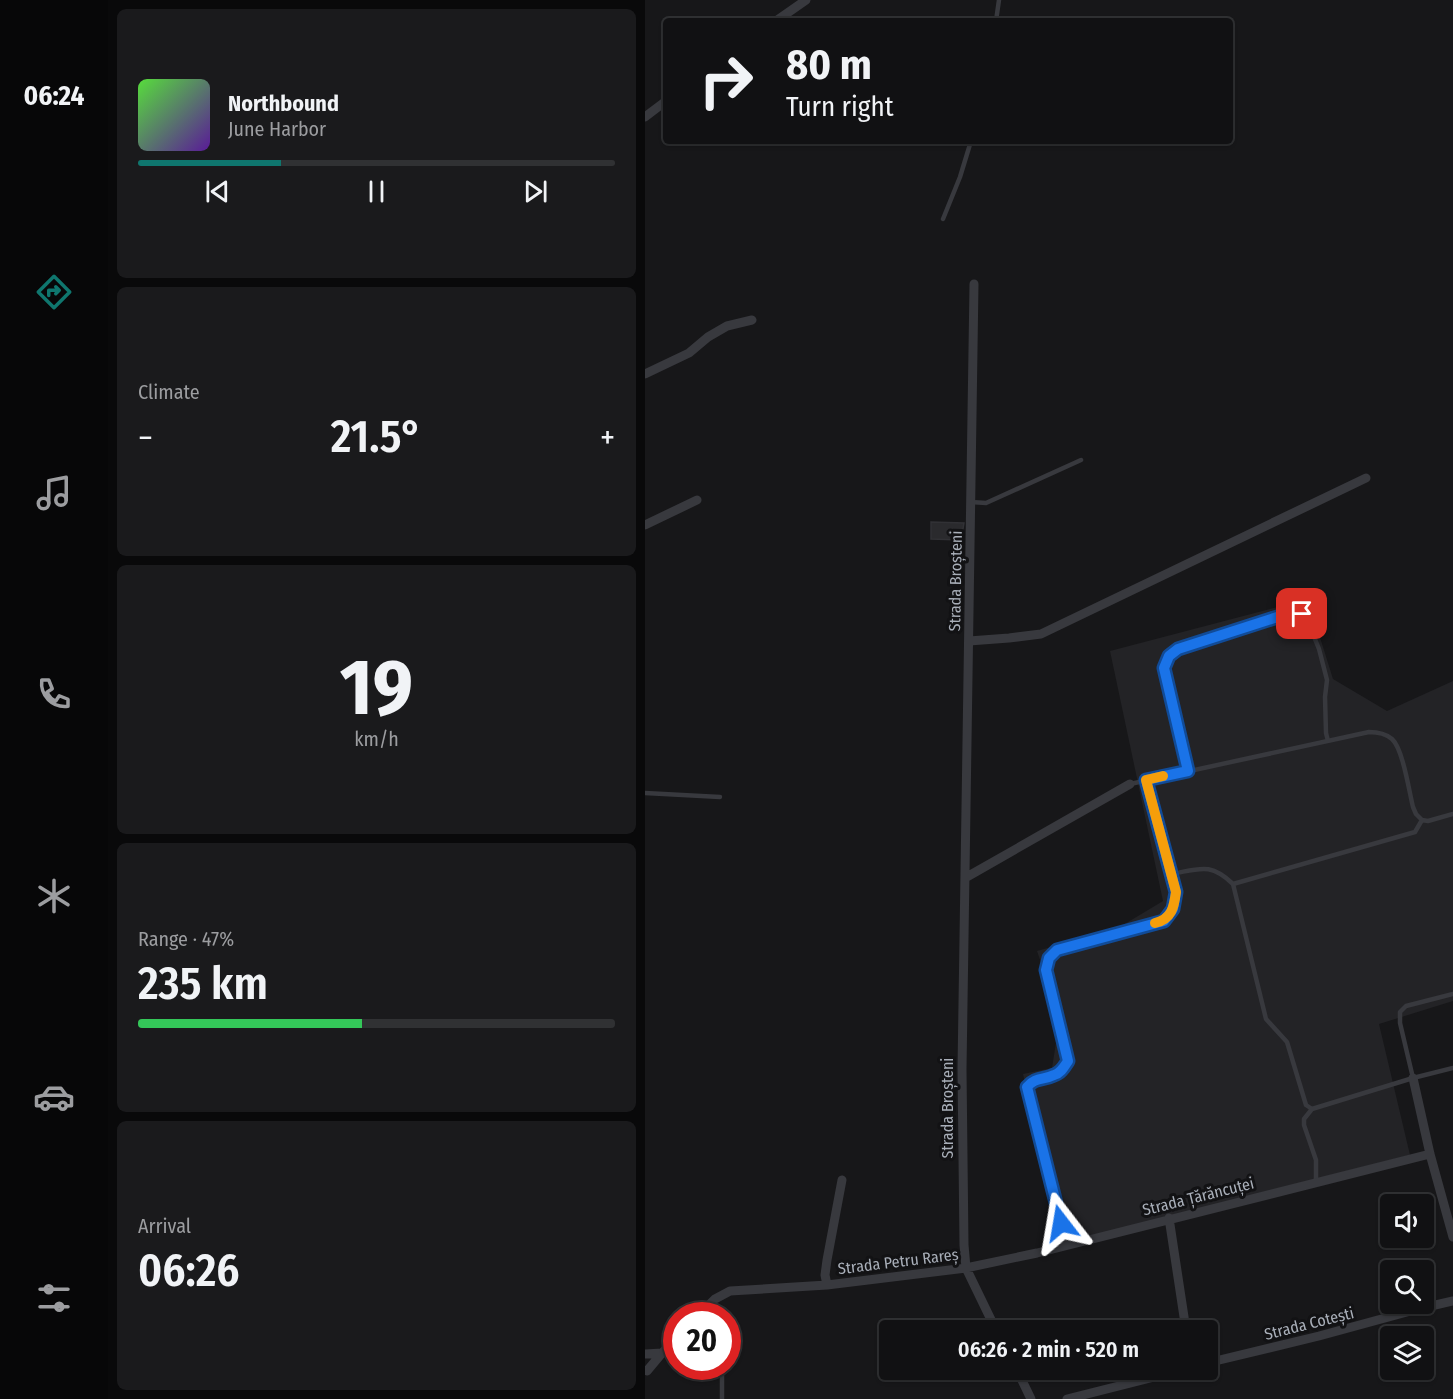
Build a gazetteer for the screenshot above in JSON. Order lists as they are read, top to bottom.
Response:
{
  "streets": {
    "street": [
      "Strada Broșteni",
      "Strada Țărăncuței",
      "Strada Petru Rareș",
      "Strada Cotești"
    ]
  },
  "crossings": [
    ["Strada Broșteni", "Strada Țărăncuței"],
    ["Strada Broșteni", "Strada Petru Rareș"],
    ["Strada Țărăncuței", "Strada Petru Rareș"]
  ],
  "page": {
    "tabs": "06:24",
    "turn": ["80 m", "Turn right"],
    "song": ["Northbound", "June Harbor"],
    "tile": [
      "Climate",
      ["19", "km/h"],
      ["Range · 47%", "235 km"],
      ["Arrival", "06:26"]
    ],
    "heat": ["−", "21.5°", "+"],
    "limit": "20",
    "trip": "06:26 · 2 min · 520 m"
  }
}
